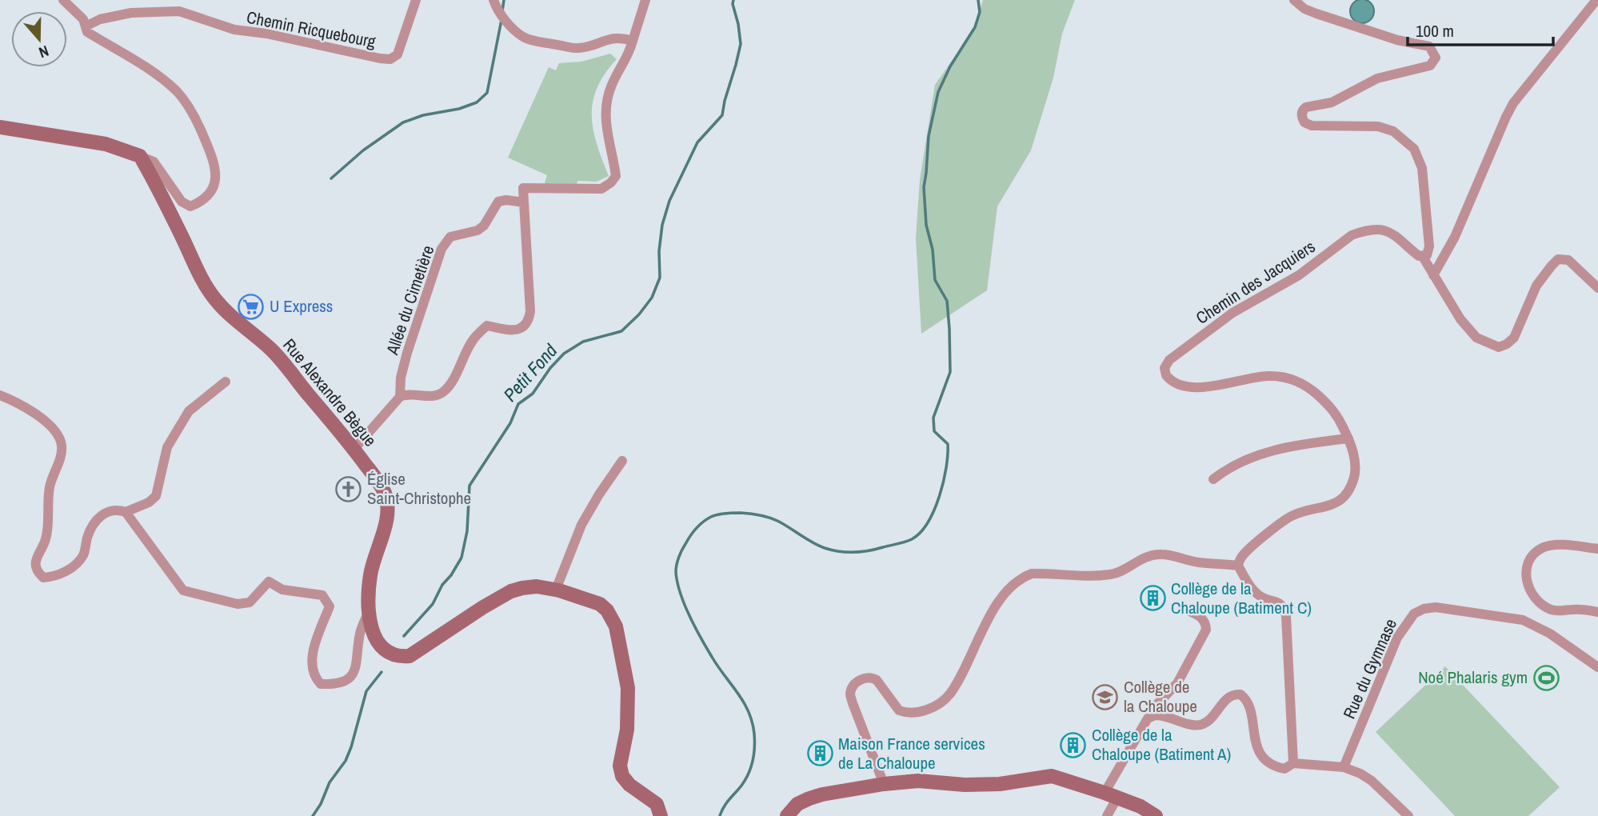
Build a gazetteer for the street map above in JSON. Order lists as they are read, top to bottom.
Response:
{
  "streets": {
    "main road": ["Rue Alexandre Bègue"],
    "street": [
      "Chemin Ricquebourg",
      "Chemin des Jacquiers",
      "Allée du Cimetière",
      "Rue du Gymnase"
    ]
  },
  "water": ["Petit Fond"],
  "places": {
    "supermarket": ["U Express"],
    "church": ["Église Saint-Christophe"],
    "building": ["Collège de la Chaloupe (Batiment C)", "Collège de la Chaloupe (Batiment A)", "Maison France services de La Chaloupe"],
    "sports": ["Noé Phalaris gym"],
    "school or university": ["Collège de la Chaloupe"]
  },
  "scale_bar": "100 m",
  "north": "bottom"
}
